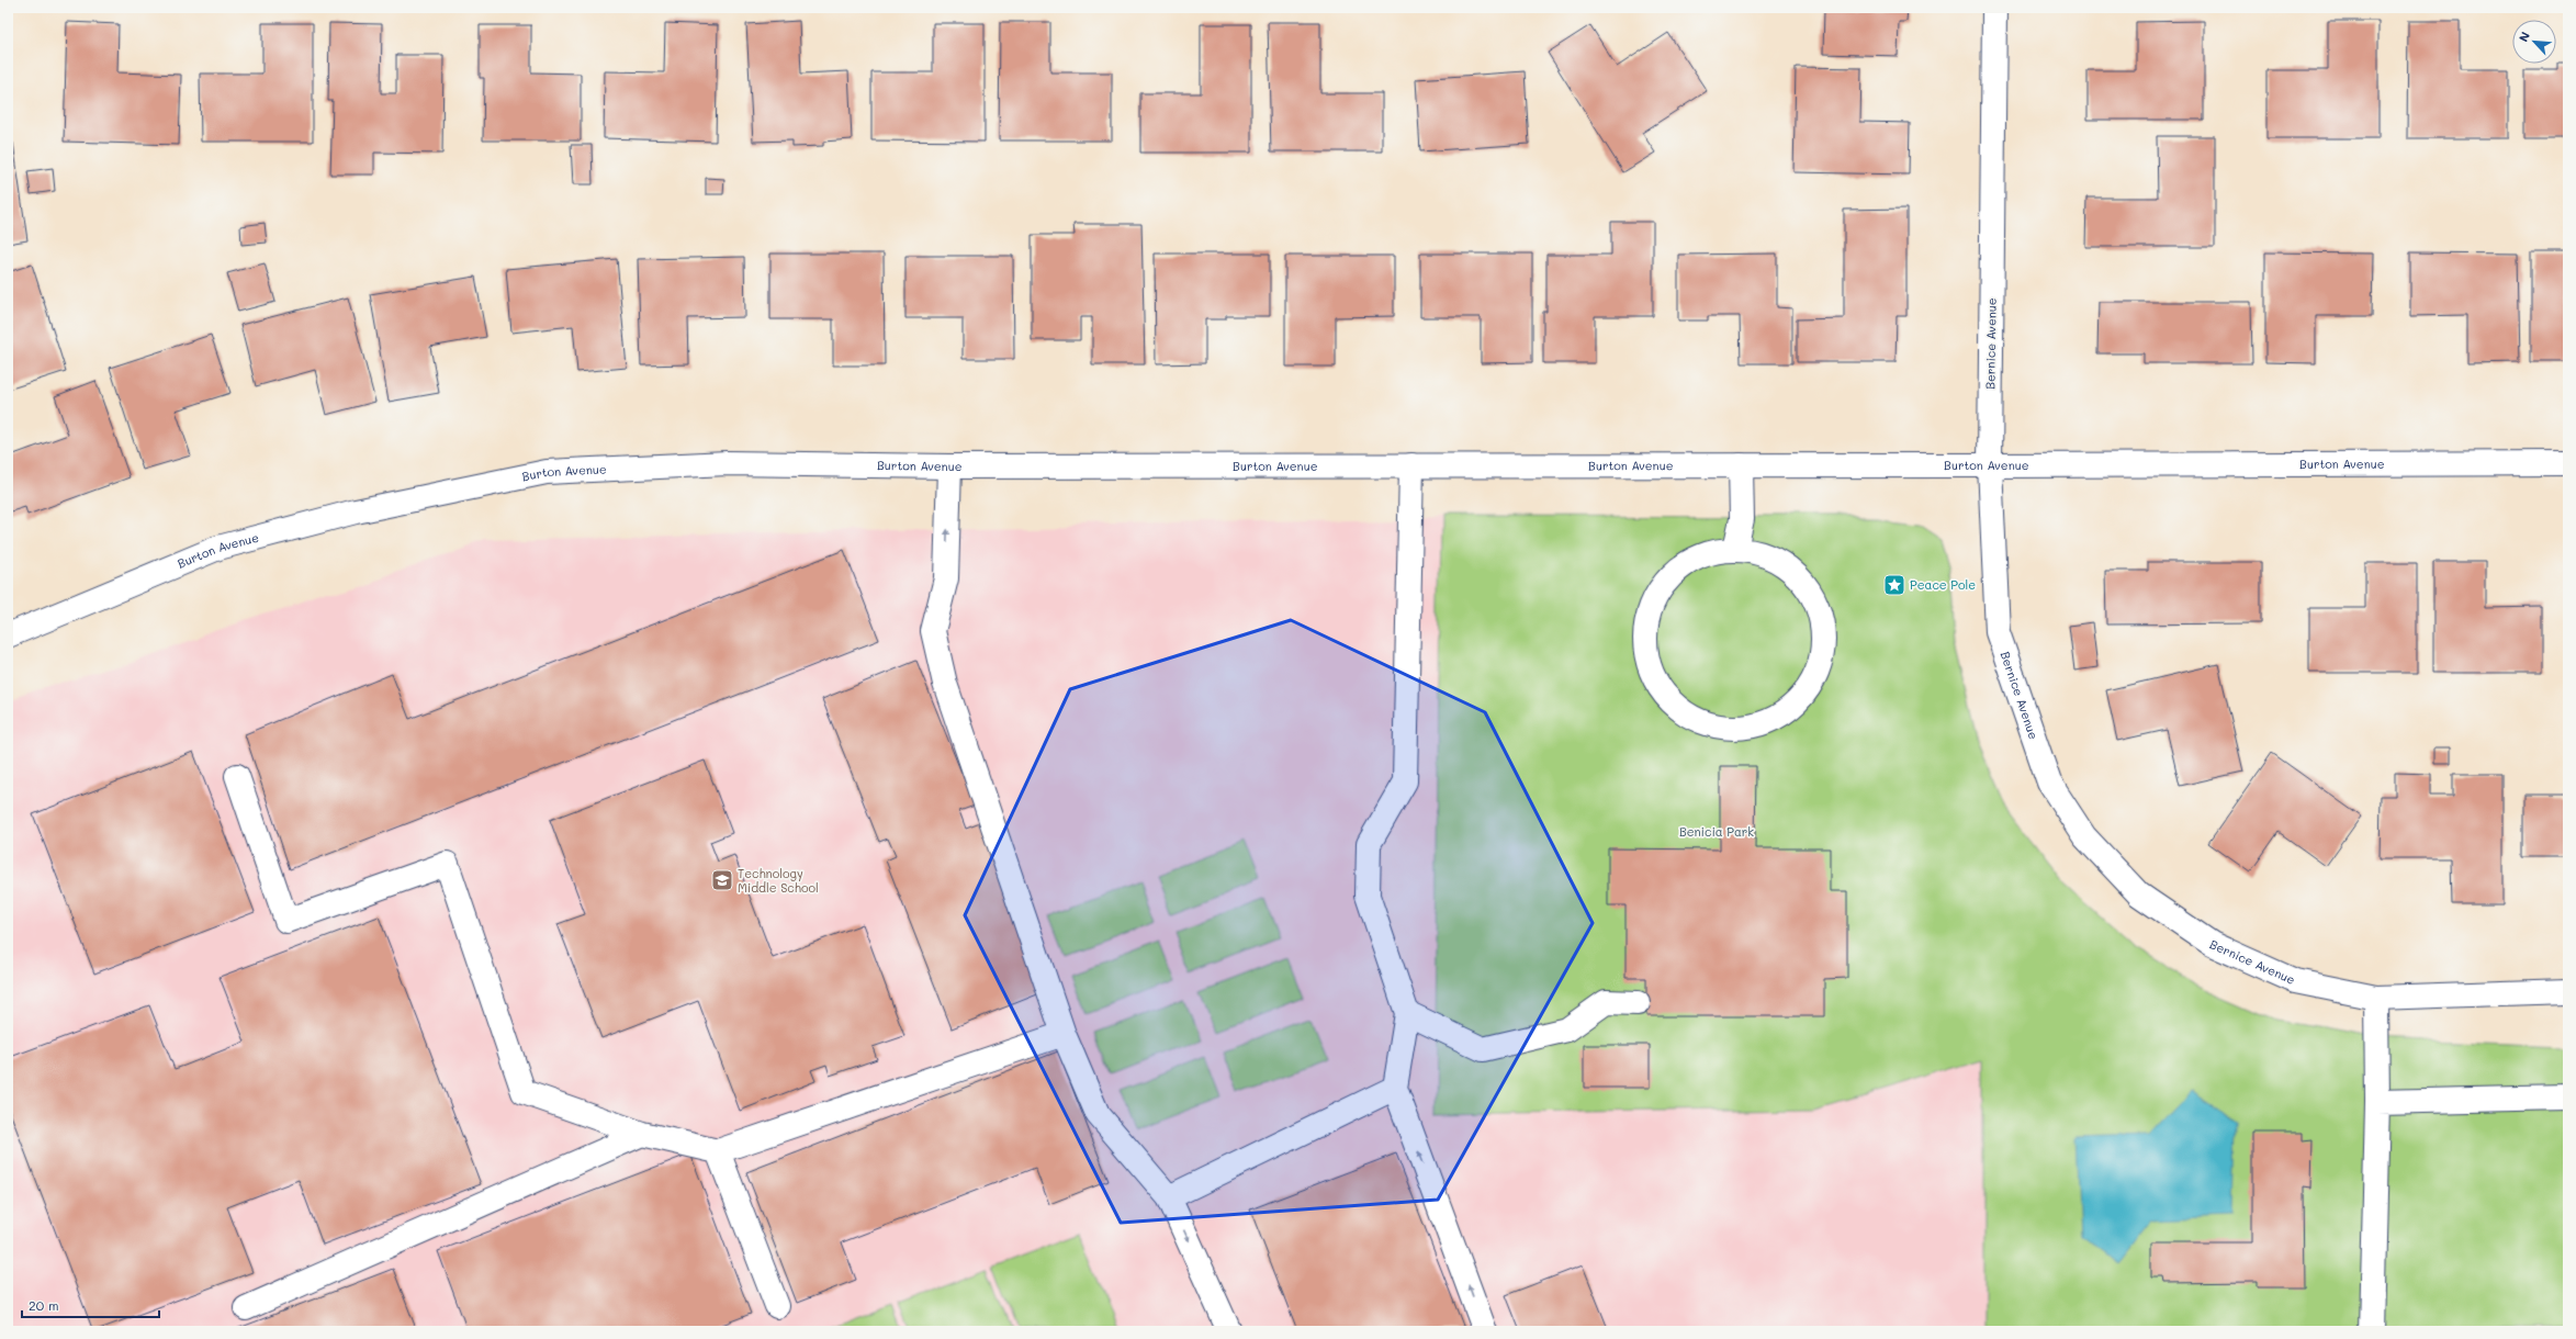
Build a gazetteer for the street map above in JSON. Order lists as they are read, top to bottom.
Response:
{
  "streets": {
    "street": ["Bernice Avenue", "Burton Avenue"]
  },
  "crossings": [
    ["Bernice Avenue", "Burton Avenue"]
  ],
  "parks": ["Benicia Park"],
  "places": {
    "place": ["Peace Pole"],
    "school or university": ["Technology Middle School"]
  },
  "scale_bar": "20 m",
  "north": "top left"
}
